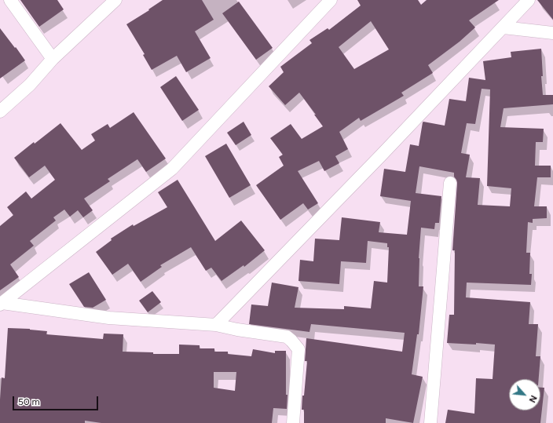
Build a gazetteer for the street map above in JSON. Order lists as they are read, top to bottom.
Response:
{
  "scale_bar": "50 m",
  "north": "bottom right"
}
